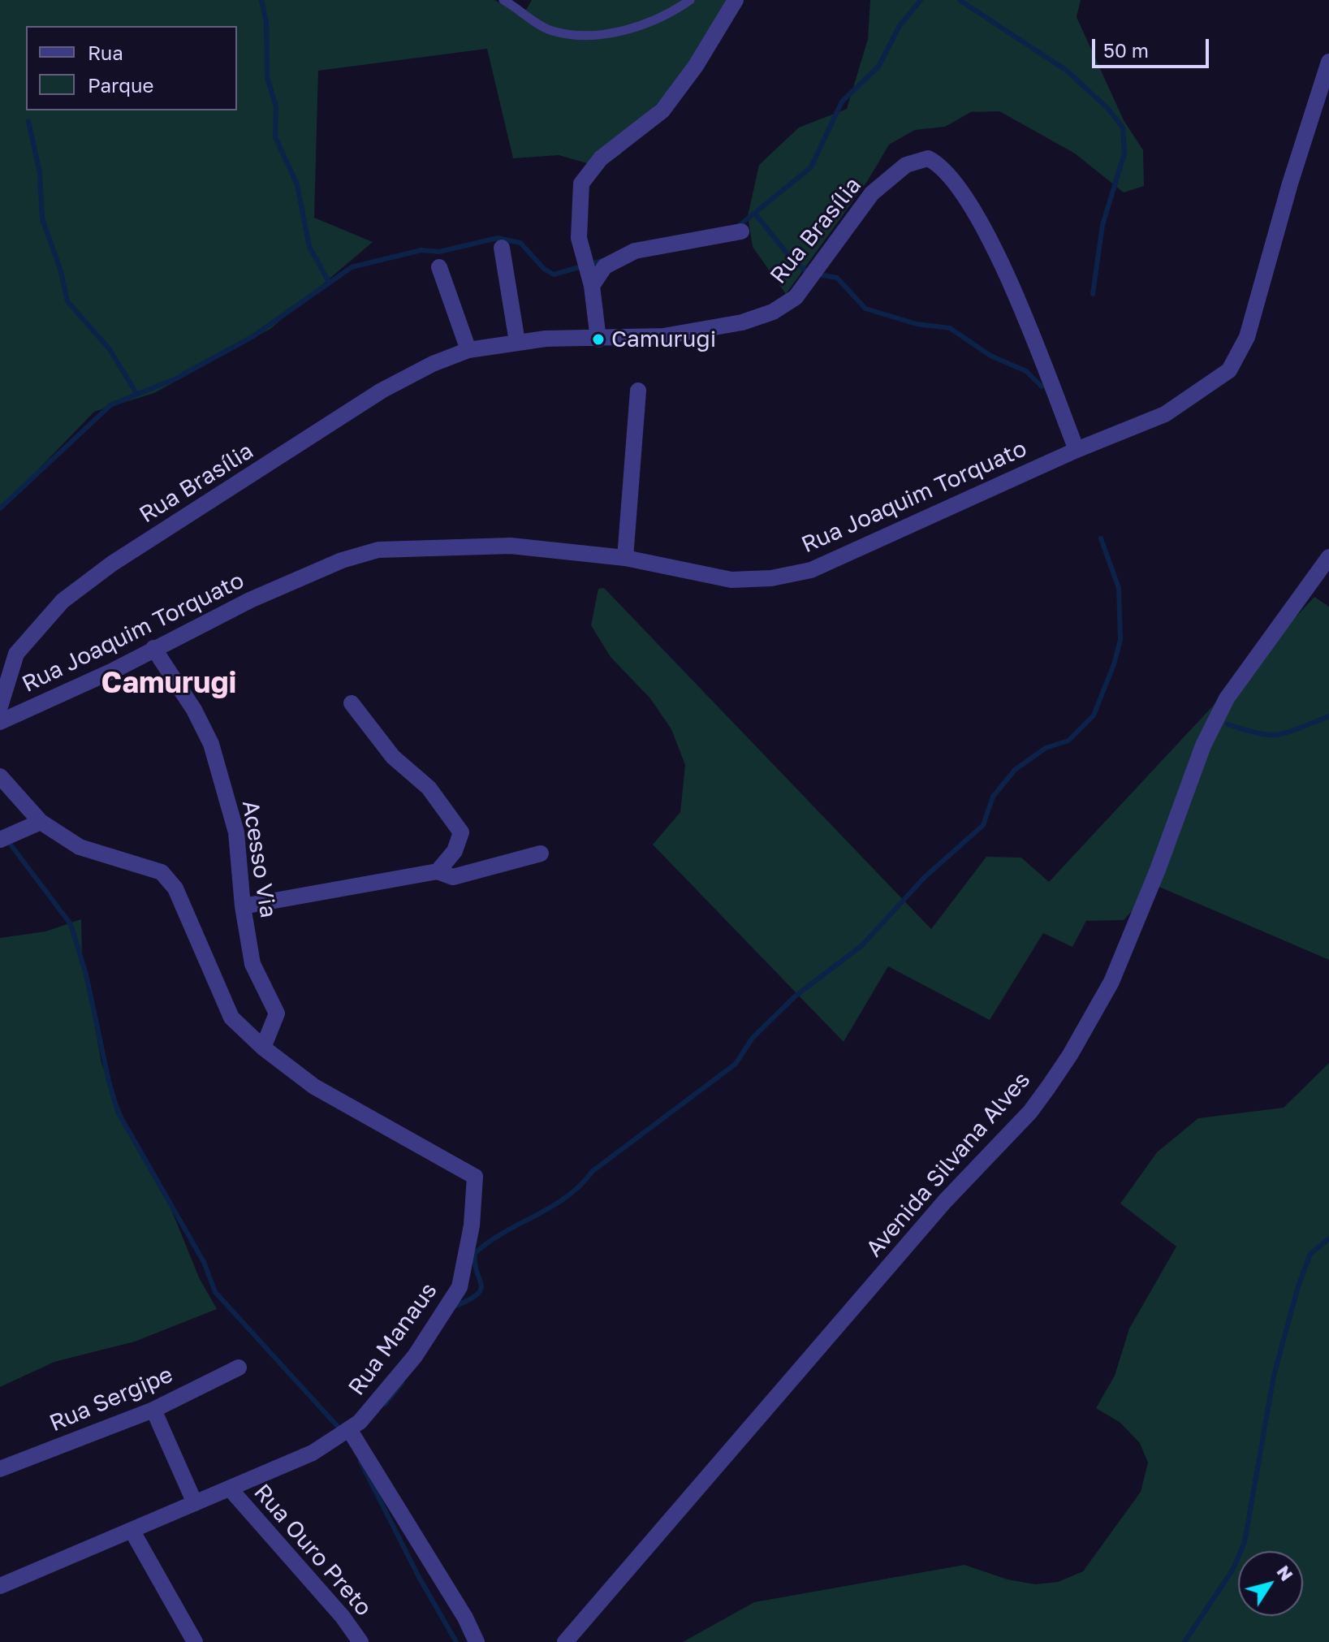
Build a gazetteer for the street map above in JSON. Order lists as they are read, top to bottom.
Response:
{
  "streets": {
    "street": [
      "Rua Brasília",
      "Rua Joaquim Torquato",
      "Acesso Via",
      "Avenida Silvana Alves",
      "Rua Manaus",
      "Rua Sergipe",
      "Rua Ouro Preto"
    ]
  },
  "crossings": [
    ["Rua Brasília", "Rua Joaquim Torquato"],
    ["Rua Joaquim Torquato", "Acesso Via"],
    ["Acesso Via", "Rua Manaus"],
    ["Rua Manaus", "Rua Ouro Preto"]
  ],
  "districts": ["Camurugi"],
  "places": ["Camurugi"],
  "legend": ["Rua", "Parque"],
  "scale_bar": "50 m",
  "north": "top right"
}
